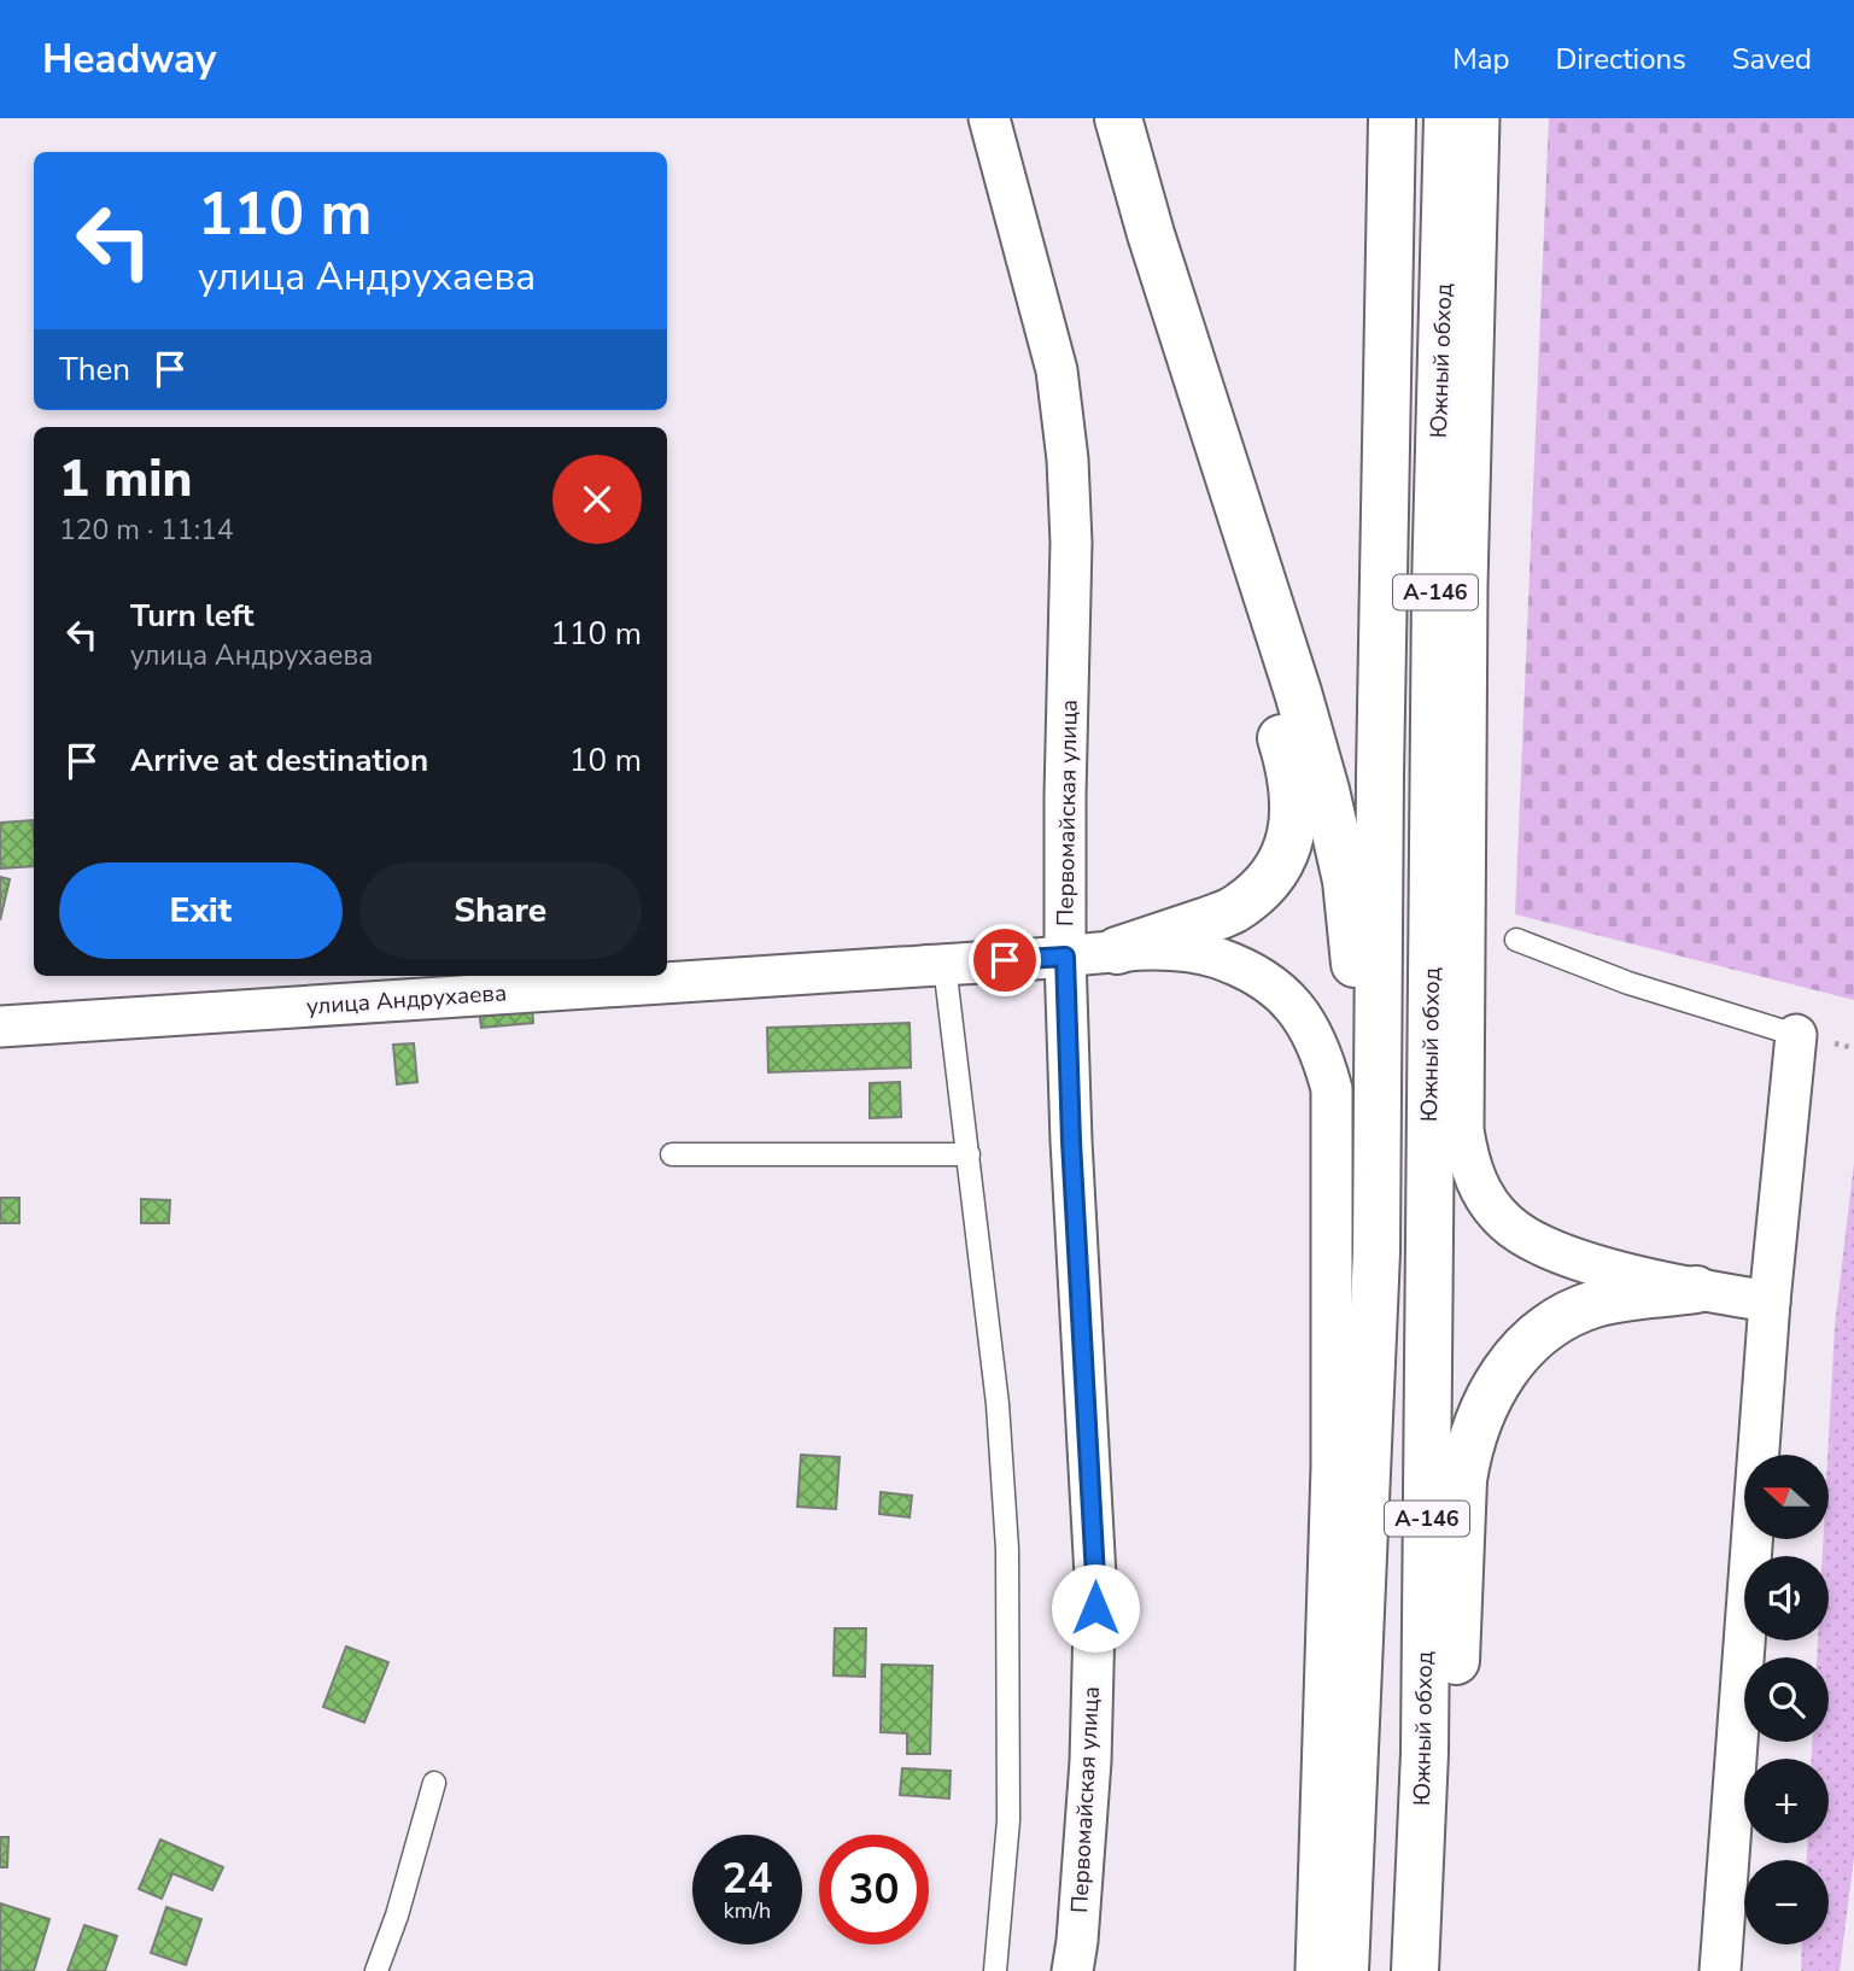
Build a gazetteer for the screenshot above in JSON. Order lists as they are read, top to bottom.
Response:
{
  "streets": {
    "highway": ["Южный обход", "А-146"],
    "street": ["Первомайская улица", "улица Андрухаева"]
  },
  "crossings": [
    ["Первомайская улица", "улица Андрухаева"]
  ],
  "north": "left",
  "page": {
    "header": "Headway",
    "nav": ["Map", "Directions", "Saved"],
    "turn": ["110 m", "улица Андрухаева"],
    "then": "Then",
    "heading": ["1 min", "120 m · 11:14"],
    "list": [
      {
        "name": "Turn left",
        "note": "улица Андрухаева",
        "value": "110 m"
      },
      {
        "name": "Arrive at destination",
        "value": "10 m"
      }
    ],
    "buttons": ["Exit", "Share"],
    "map_buttons": ["+", "−"],
    "speed": "24 km/h",
    "limit": "30"
  }
}
